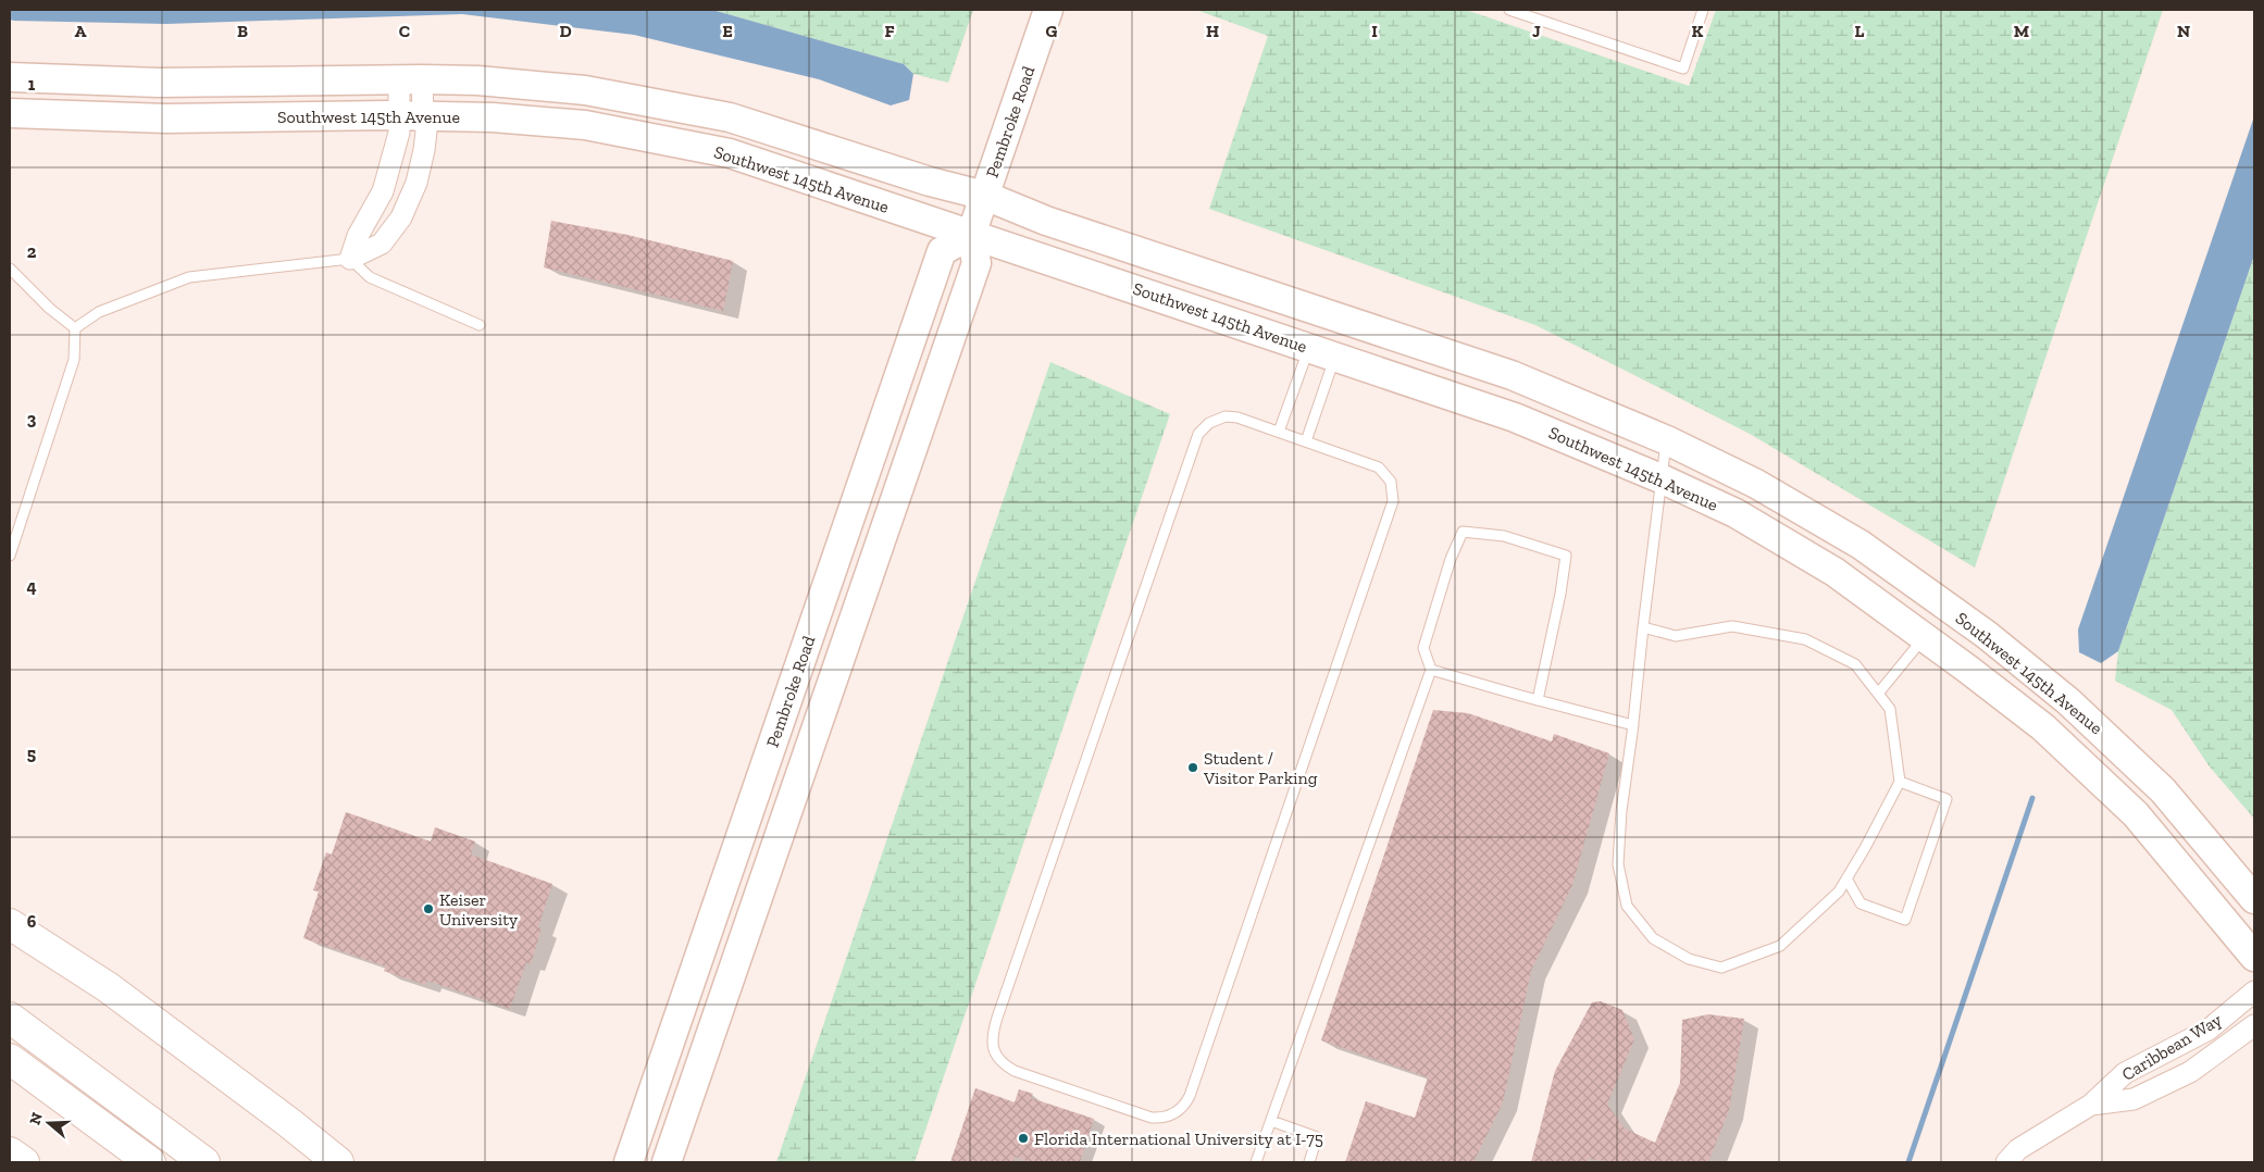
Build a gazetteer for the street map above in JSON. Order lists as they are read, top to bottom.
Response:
{
  "streets": {
    "street": ["Southwest 145th Avenue", "Pembroke Road", "Caribbean Way"]
  },
  "crossings": [
    ["Southwest 145th Avenue", "Pembroke Road"]
  ],
  "places": ["Student / Visitor Parking", "Keiser University", "Florida International University at I-75"],
  "north": "left",
  "grid": {
    "columns": [
      "A",
      "B",
      "C",
      "D",
      "E",
      "F",
      "G",
      "H",
      "I",
      "J",
      "K",
      "L",
      "M",
      "N"
    ],
    "rows": [
      "1",
      "2",
      "3",
      "4",
      "5",
      "6"
    ]
  }
}
